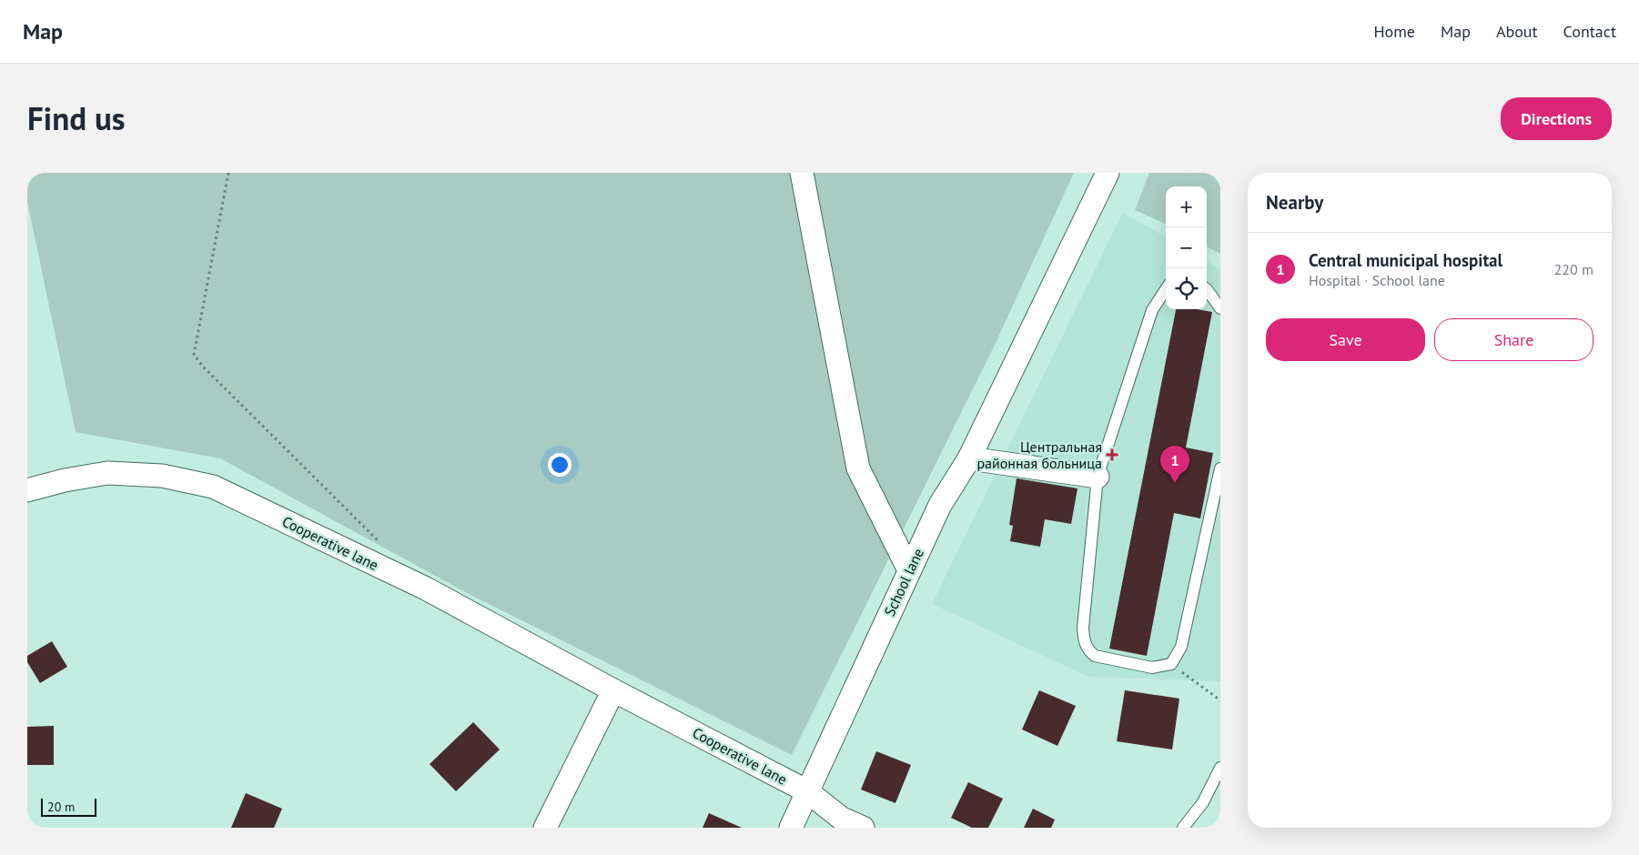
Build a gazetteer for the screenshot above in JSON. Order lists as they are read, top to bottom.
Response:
{
  "streets": {
    "street": ["Cooperative lane", "School lane"]
  },
  "crossings": [
    ["Cooperative lane", "School lane"]
  ],
  "places": {
    "health": ["Центральная районная больница"]
  },
  "scale_bar": "20 m",
  "page": {
    "header": "Map",
    "nav": [
      "Home",
      "Map",
      "About",
      "Contact"
    ],
    "title": "Find us",
    "buttons": [
      "Directions",
      ["Save", "Share"]
    ],
    "heading": "Nearby",
    "map_buttons": ["+", "−"],
    "list": [
      {
        "mark": "1",
        "name": "Central municipal hospital",
        "note": "Hospital · School lane",
        "value": "220 m"
      }
    ],
    "pins": "1",
    "scale": "20 m"
  }
}
